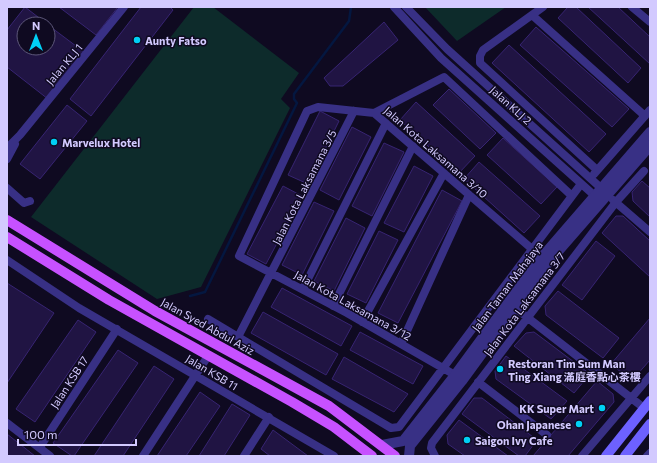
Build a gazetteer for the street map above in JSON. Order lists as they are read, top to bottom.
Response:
{
  "streets": {
    "main road": ["Jalan Syed Abdul Aziz"],
    "street": [
      "Jalan KLJ 1",
      "Jalan KLJ 2",
      "Jalan Kota Laksamana 3/10",
      "Jalan Kota Laksamana 3/5",
      "Jalan Taman Mahajaya",
      "Jalan Kota Laksamana 3/7",
      "Jalan Kota Laksamana 3/12",
      "Jalan KSB 11",
      "Jalan KSB 17"
    ]
  },
  "crossings": [
    ["Jalan KLJ 2", "Jalan Taman Mahajaya"],
    ["Jalan Kota Laksamana 3/10", "Jalan Kota Laksamana 3/5"],
    ["Jalan Kota Laksamana 3/10", "Jalan Taman Mahajaya"],
    ["Jalan Kota Laksamana 3/10", "Jalan Kota Laksamana 3/12"],
    ["Jalan Kota Laksamana 3/5", "Jalan Kota Laksamana 3/12"],
    ["Jalan Taman Mahajaya", "Jalan Kota Laksamana 3/12"],
    ["Jalan Taman Mahajaya", "Jalan Syed Abdul Aziz"],
    ["Jalan KSB 11", "Jalan KSB 17"]
  ],
  "places": [
    "Aunty Fatso",
    "Marvelux Hotel",
    "Restoran Tim Sum Man Ting Xiang 滿庭香點心茶樓",
    "KK Super Mart",
    "Ohan Japanese",
    "Saigon Ivy Cafe"
  ],
  "scale_bar": "100 m",
  "north": "top"
}
